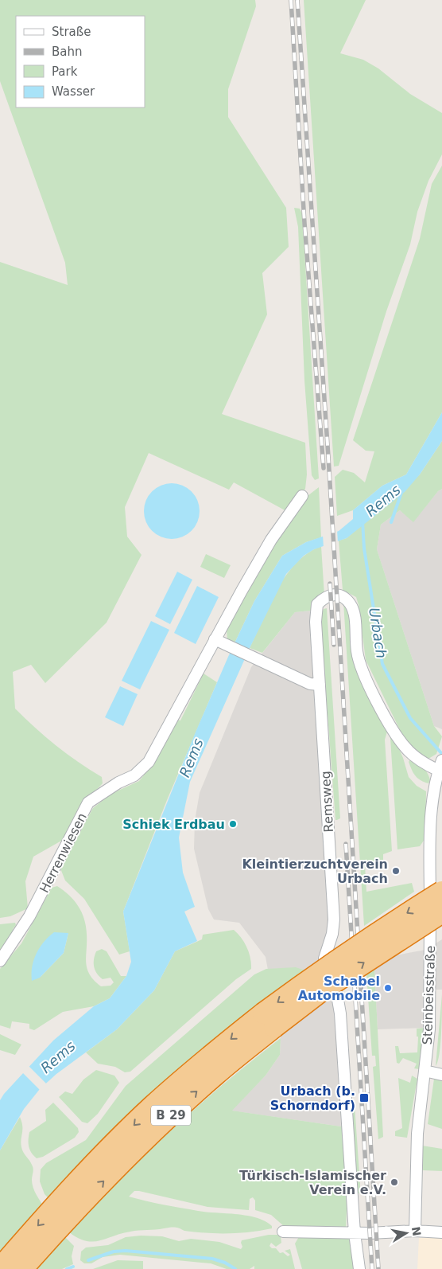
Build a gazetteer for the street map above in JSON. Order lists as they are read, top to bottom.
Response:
{
  "streets": {
    "highway": ["B 29"],
    "street": ["Remsweg", "Herrenwiesen", "Steinbeisstraße"]
  },
  "crossings": [
    ["Remsweg", "Steinbeisstraße"]
  ],
  "water": ["Rems", "Urbach"],
  "places": {
    "other": [
      "Schiek Erdbau",
      "Kleintierzuchtverein Urbach",
      "Schabel Automobile",
      "Türkisch-Islamischer Verein e.V."
    ],
    "transit": ["Urbach (b. Schorndorf)"]
  },
  "legend": [
    "Straße",
    "Bahn",
    "Park",
    "Wasser"
  ],
  "north": "right"
}
